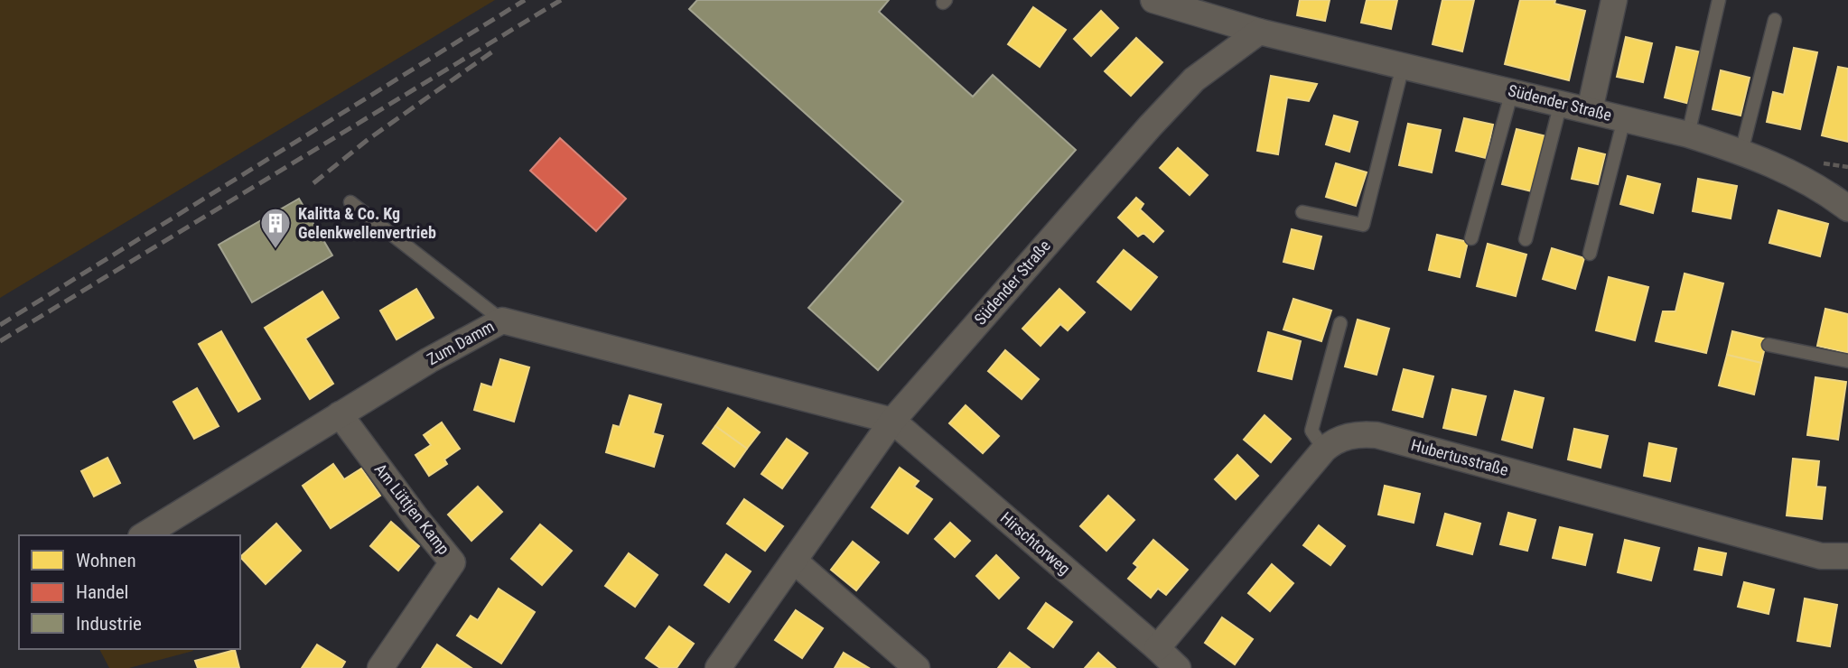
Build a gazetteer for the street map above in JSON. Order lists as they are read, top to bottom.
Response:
{
  "streets": {
    "street": [
      "Südender Straße",
      "Zum Damm",
      "Hubertusstraße",
      "Am Lüttjen Kamp",
      "Hirschtorweg"
    ]
  },
  "crossings": [
    ["Südender Straße", "Zum Damm"],
    ["Südender Straße", "Hirschtorweg"],
    ["Zum Damm", "Am Lüttjen Kamp"],
    ["Zum Damm", "Hirschtorweg"],
    ["Hubertusstraße", "Hirschtorweg"]
  ],
  "places": {
    "building": ["Kalitta & Co. Kg Gelenkwellenvertrieb"]
  },
  "legend": ["Wohnen", "Handel", "Industrie"]
}
